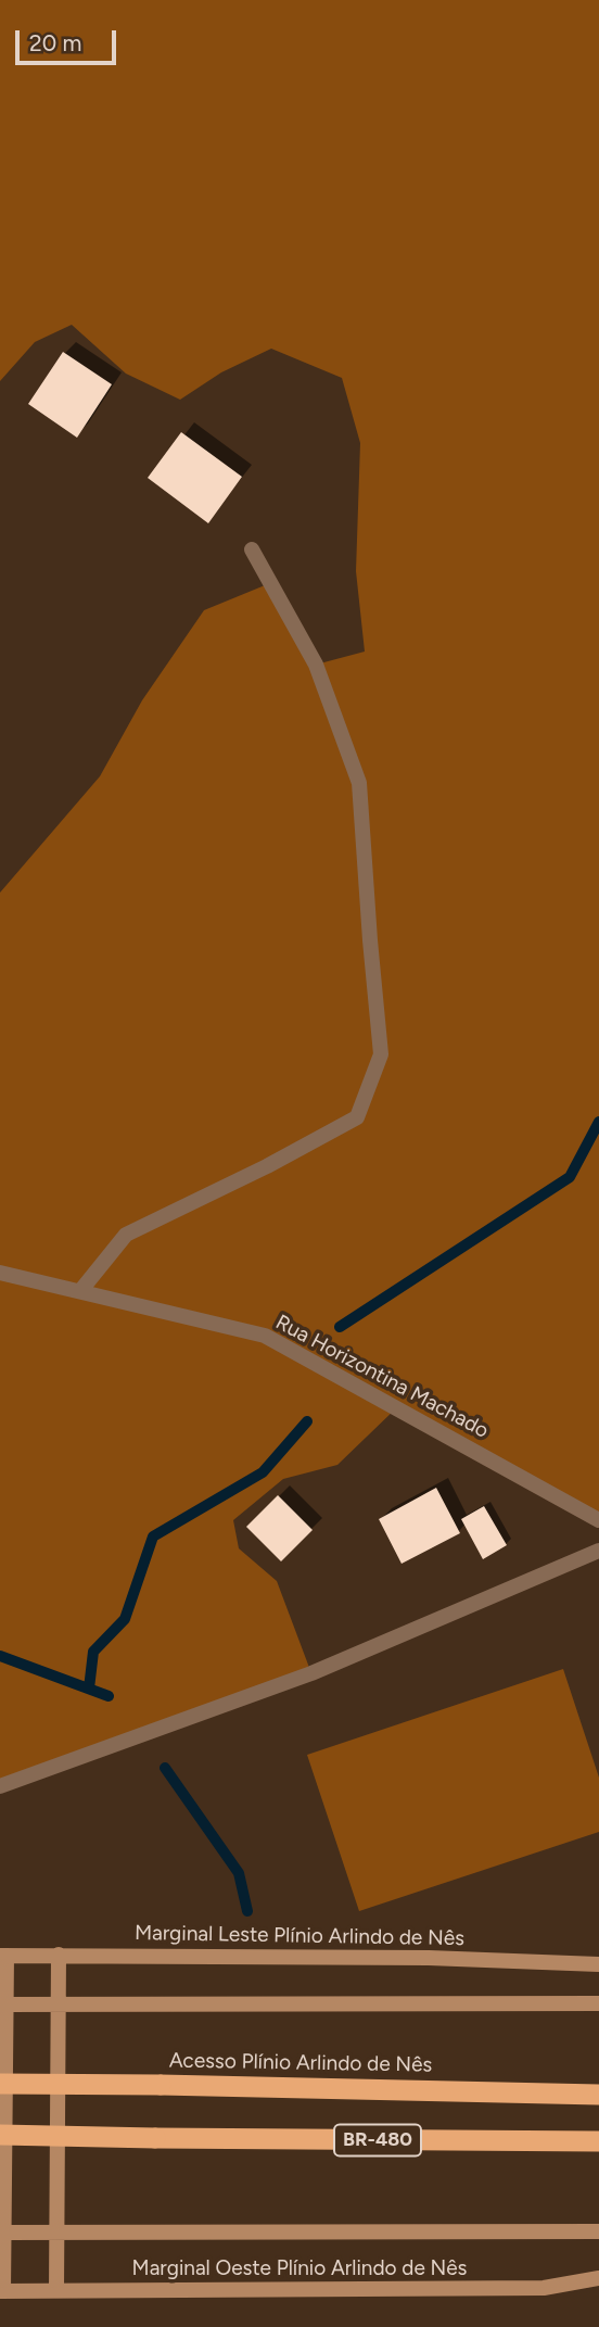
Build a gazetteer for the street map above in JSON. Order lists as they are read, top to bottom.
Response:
{
  "streets": {
    "highway": ["Acesso Plínio Arlindo de Nês", "BR-480"],
    "main road": ["Marginal Leste Plínio Arlindo de Nês", "Marginal Oeste Plínio Arlindo de Nês"],
    "street": ["Rua Horizontina Machado"]
  },
  "scale_bar": "20 m"
}
